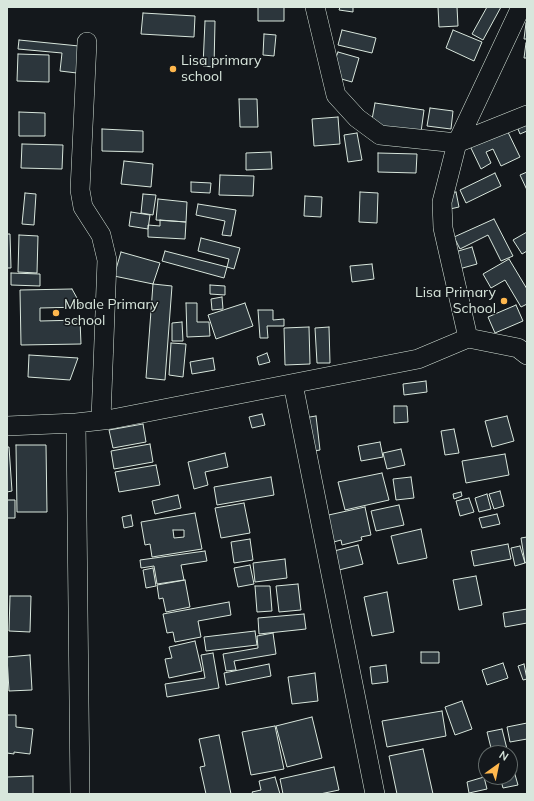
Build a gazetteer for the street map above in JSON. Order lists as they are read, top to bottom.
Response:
{
  "places": ["Lisa primary school", "Lisa Primary School", "Mbale Primary school"],
  "north": "top right"
}
